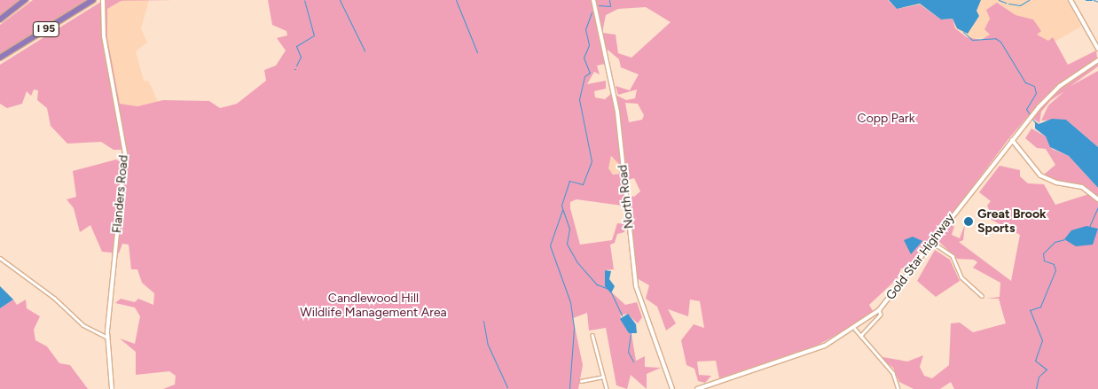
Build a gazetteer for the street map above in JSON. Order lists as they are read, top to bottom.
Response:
{
  "streets": {
    "highway": ["I 95"],
    "main road": ["Flanders Road", "North Road", "Gold Star Highway"]
  },
  "parks": ["Copp Park", "Candlewood Hill Wildlife Management Area"],
  "places": ["Great Brook Sports"]
}
